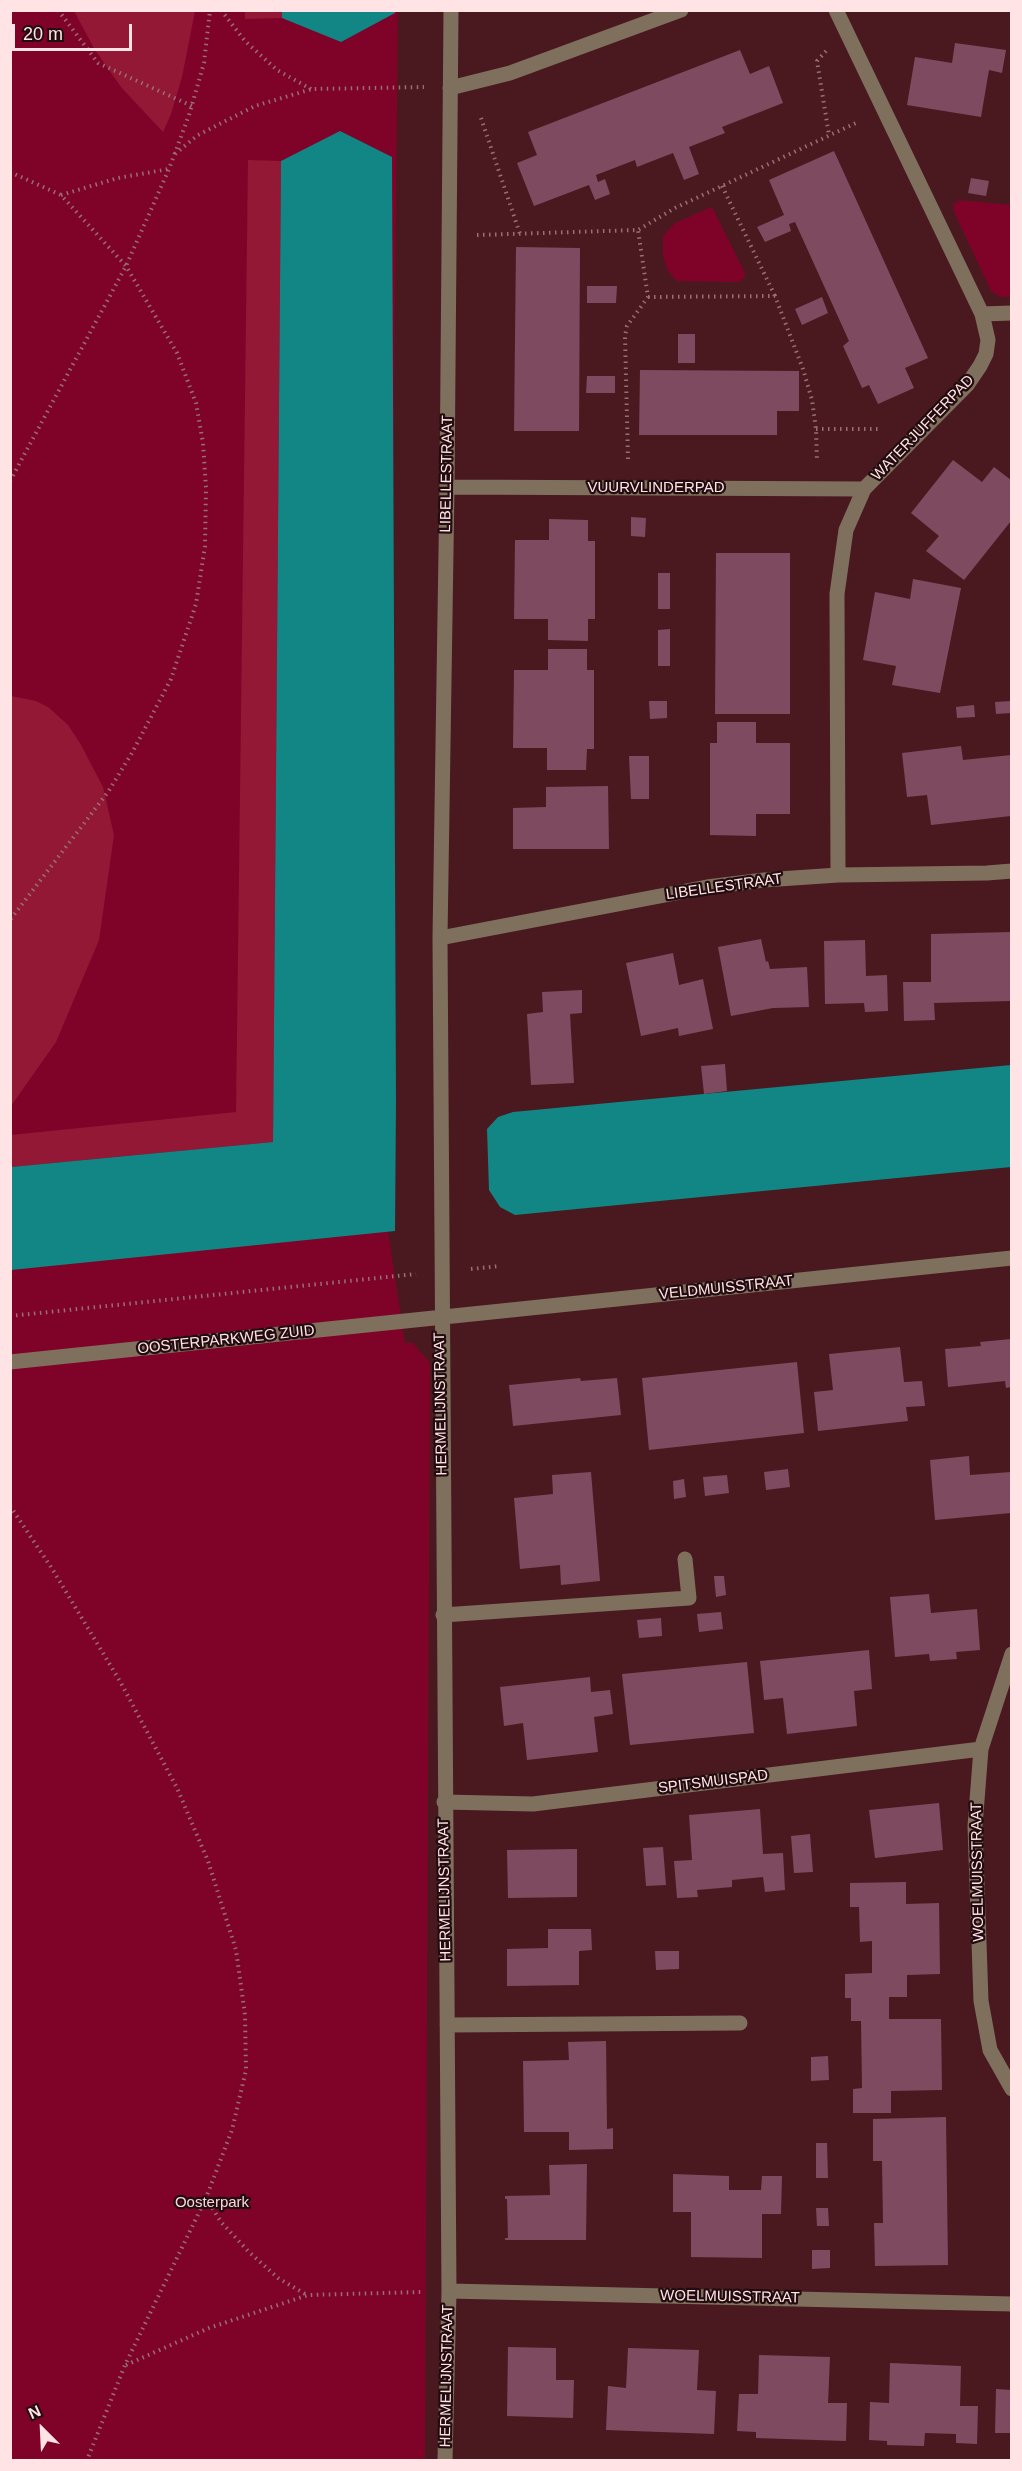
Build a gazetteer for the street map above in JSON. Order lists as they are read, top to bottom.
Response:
{
  "streets": {
    "street": [
      "WATERJUFFERPAD",
      "LIBELLESTRAAT",
      "VUURVLINDERPAD",
      "VELDMUISSTRAAT",
      "OOSTERPARKWEG ZUID",
      "HERMELIJNSTRAAT",
      "SPITSMUISPAD",
      "WOELMUISSTRAAT"
    ]
  },
  "crossings": [
    ["WATERJUFFERPAD", "LIBELLESTRAAT"],
    ["WATERJUFFERPAD", "VUURVLINDERPAD"],
    ["LIBELLESTRAAT", "VUURVLINDERPAD"],
    ["LIBELLESTRAAT", "VELDMUISSTRAAT"],
    ["LIBELLESTRAAT", "OOSTERPARKWEG ZUID"],
    ["LIBELLESTRAAT", "HERMELIJNSTRAAT"],
    ["VELDMUISSTRAAT", "OOSTERPARKWEG ZUID"],
    ["VELDMUISSTRAAT", "HERMELIJNSTRAAT"],
    ["OOSTERPARKWEG ZUID", "HERMELIJNSTRAAT"],
    ["HERMELIJNSTRAAT", "SPITSMUISPAD"],
    ["HERMELIJNSTRAAT", "WOELMUISSTRAAT"],
    ["SPITSMUISPAD", "WOELMUISSTRAAT"]
  ],
  "parks": ["Oosterpark"],
  "scale_bar": "20 m",
  "north": "top left"
}
